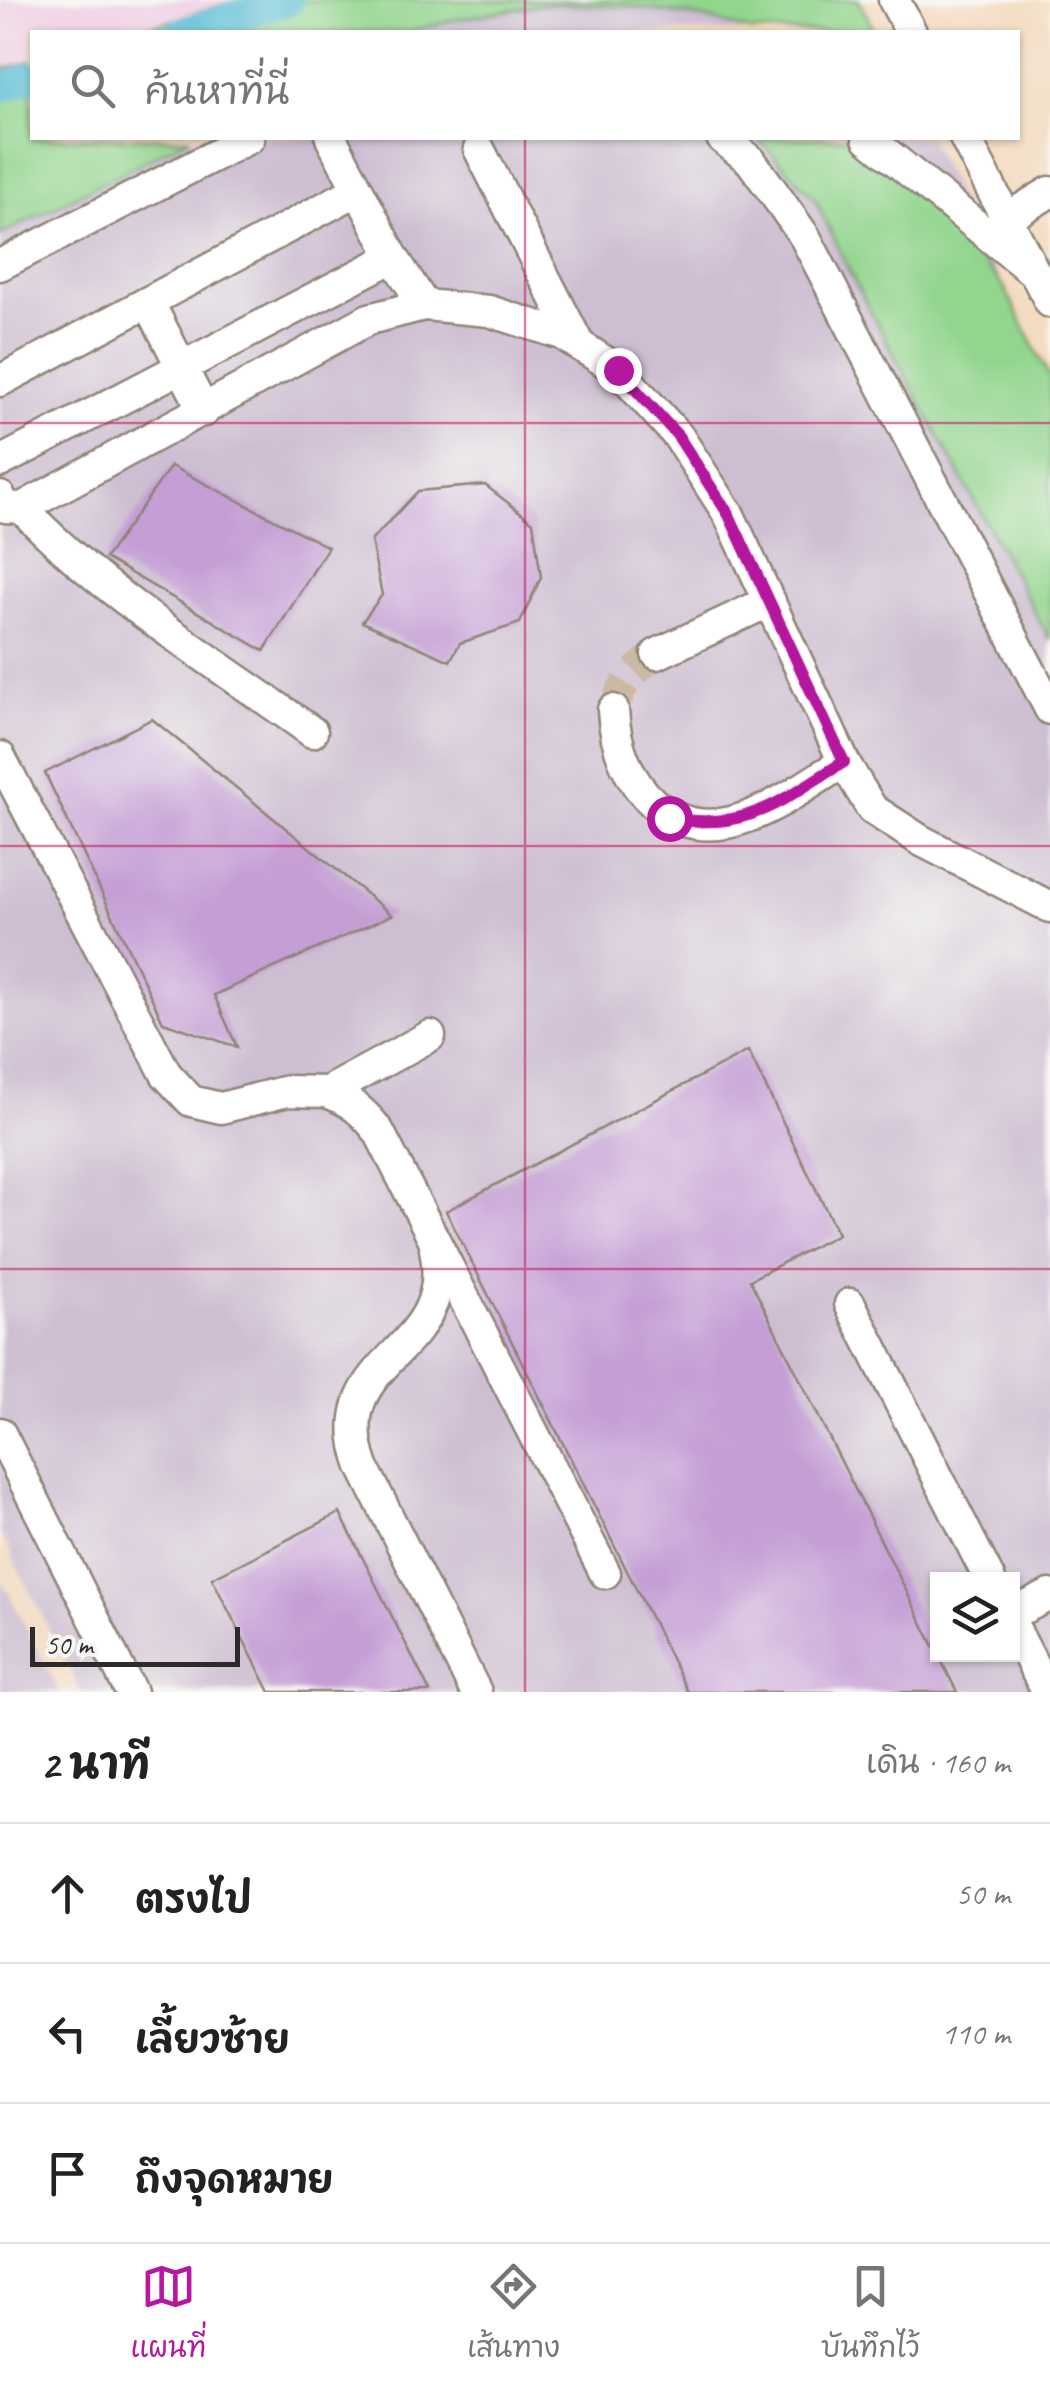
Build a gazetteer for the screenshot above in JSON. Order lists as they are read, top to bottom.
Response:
{
  "scale_bar": "50 m",
  "page": {
    "search": "ค้นหาที่นี่",
    "scale": "50 m",
    "heading": ["2 นาที", "เดิน · 160 m"],
    "list": [
      ["ตรงไป", "50 m"],
      ["เลี้ยวซ้าย", "110 m"],
      "ถึงจุดหมาย"
    ],
    "nav": ["แผนที่", "เส้นทาง", "บันทึกไว้"]
  }
}
